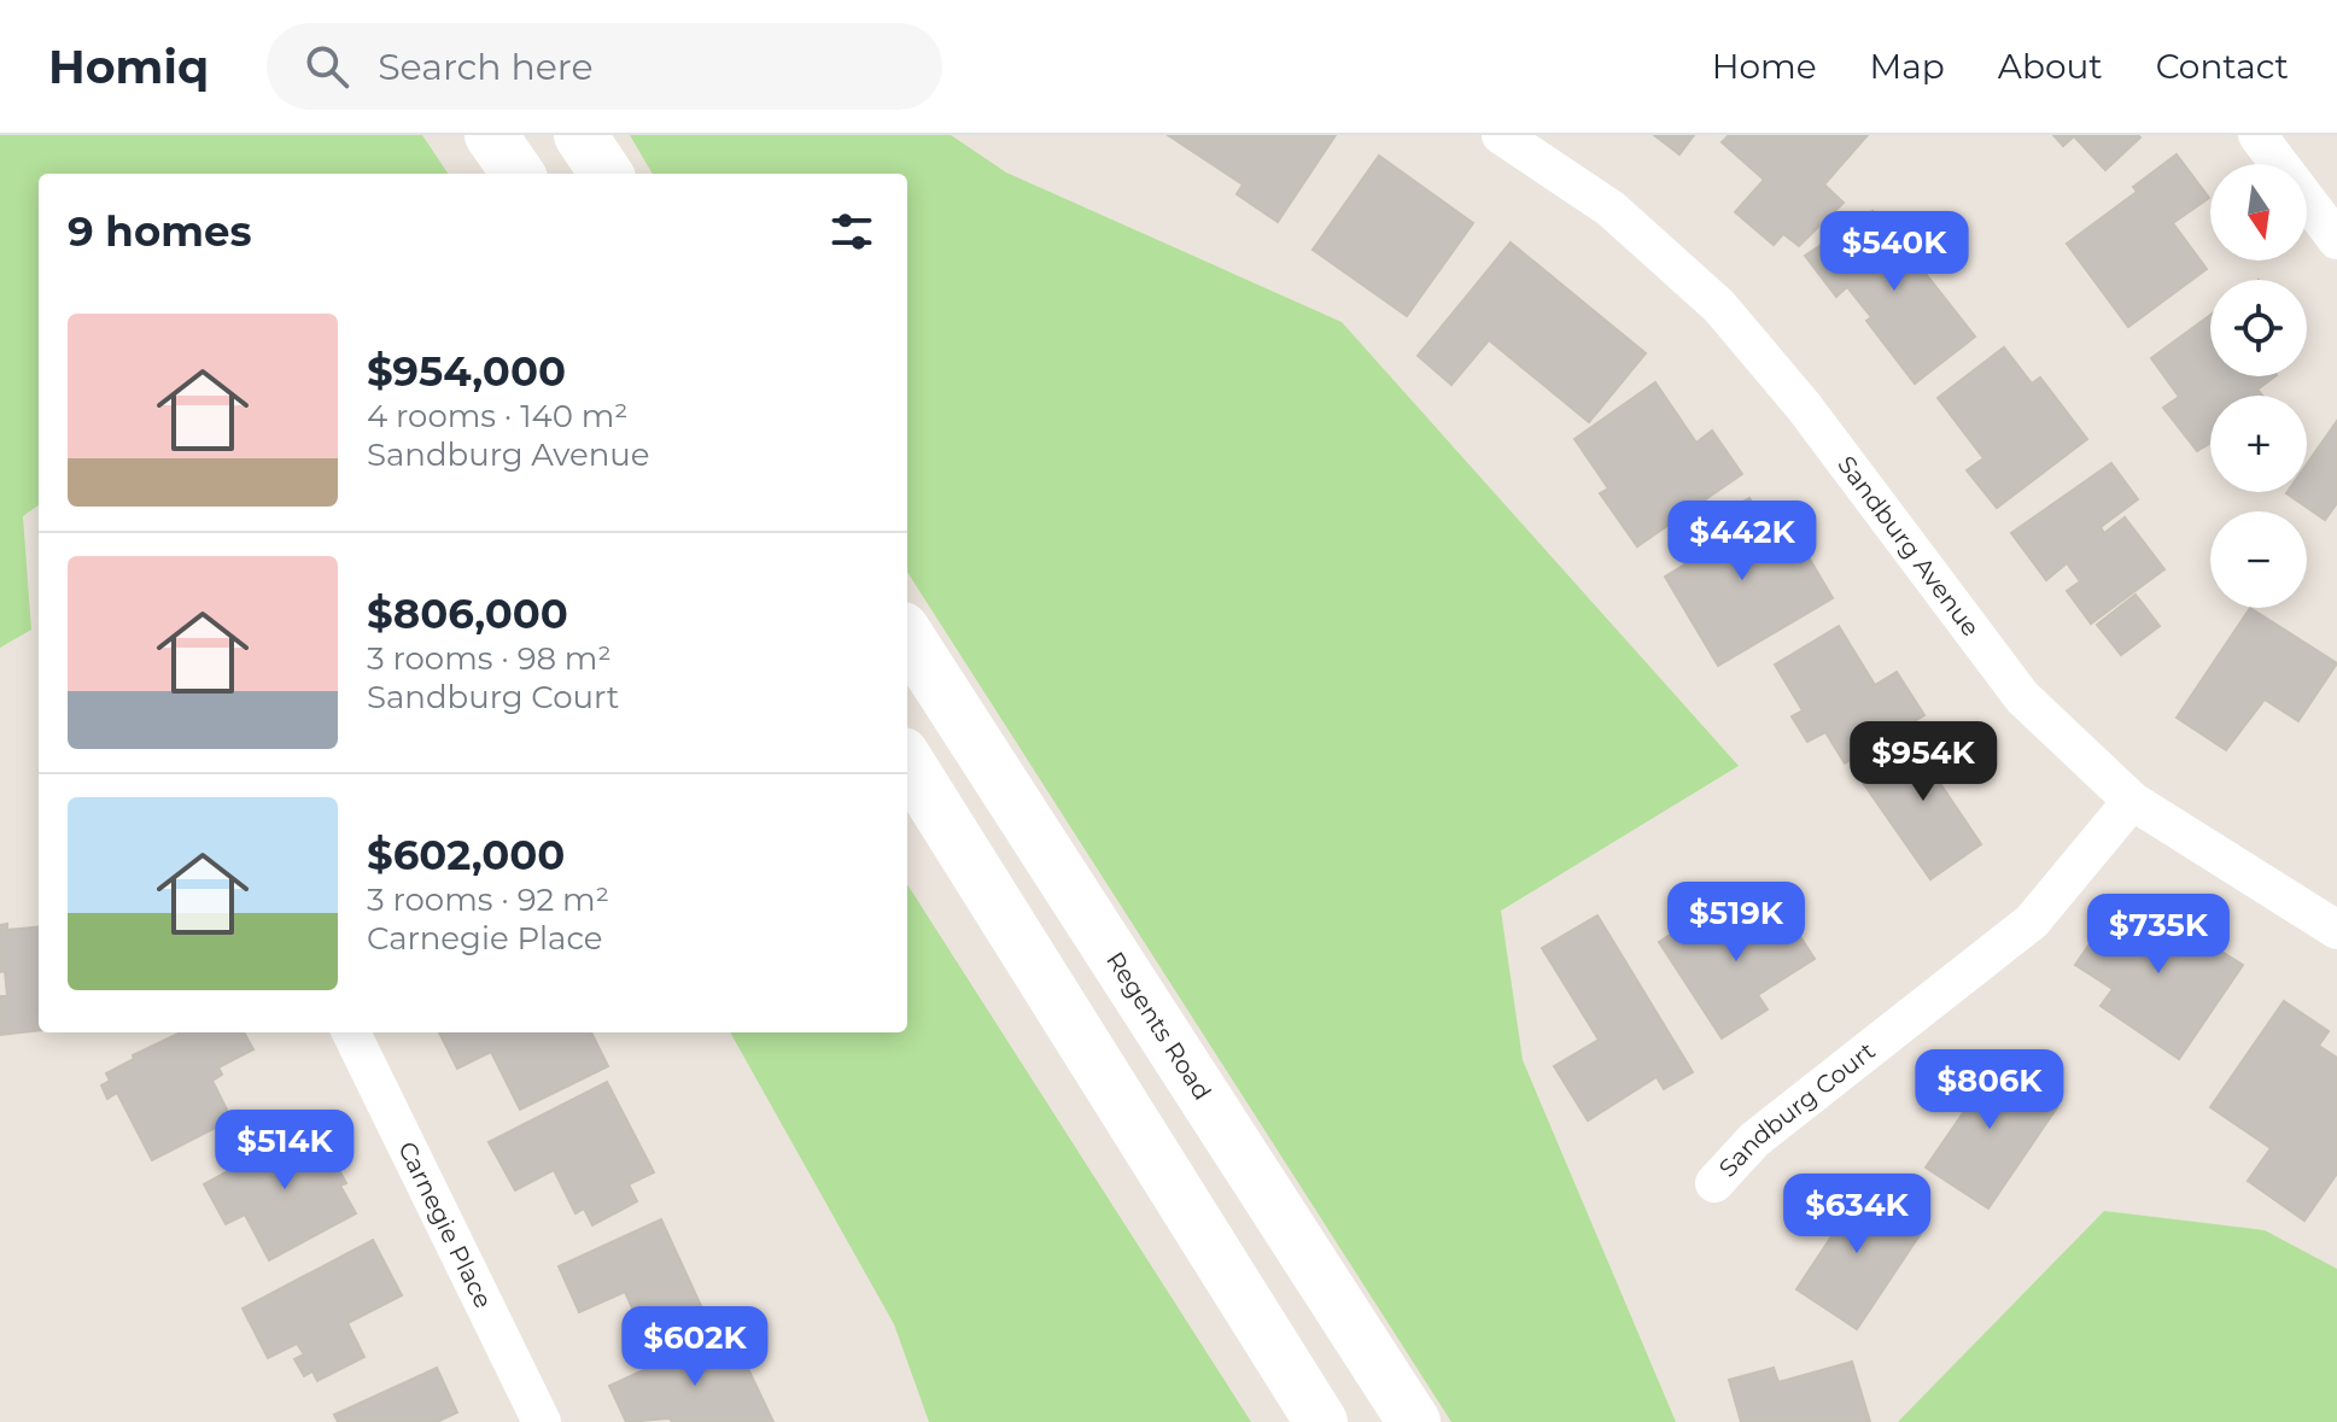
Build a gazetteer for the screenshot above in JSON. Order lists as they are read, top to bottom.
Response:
{
  "streets": {
    "main road": ["Regents Road"],
    "street": ["Sandburg Avenue", "Sandburg Court", "Carnegie Place"]
  },
  "crossings": [
    ["Sandburg Avenue", "Sandburg Court"]
  ],
  "north": "bottom",
  "page": {
    "header": "Homiq",
    "search": "Search here",
    "nav": [
      "Home",
      "Map",
      "About",
      "Contact"
    ],
    "map_buttons": ["+", "−"],
    "heading": "9 homes",
    "price": [
      "$540K",
      "$442K",
      "$954K",
      "$519K",
      "$735K",
      "$806K",
      "$514K",
      "$634K",
      "$602K"
    ],
    "list": [
      {
        "name": "$954,000",
        "note": "4 rooms · 140 m² · Sandburg Avenue"
      },
      {
        "name": "$806,000",
        "note": "3 rooms · 98 m² · Sandburg Court"
      },
      {
        "name": "$602,000",
        "note": "3 rooms · 92 m² · Carnegie Place"
      }
    ]
  }
}
